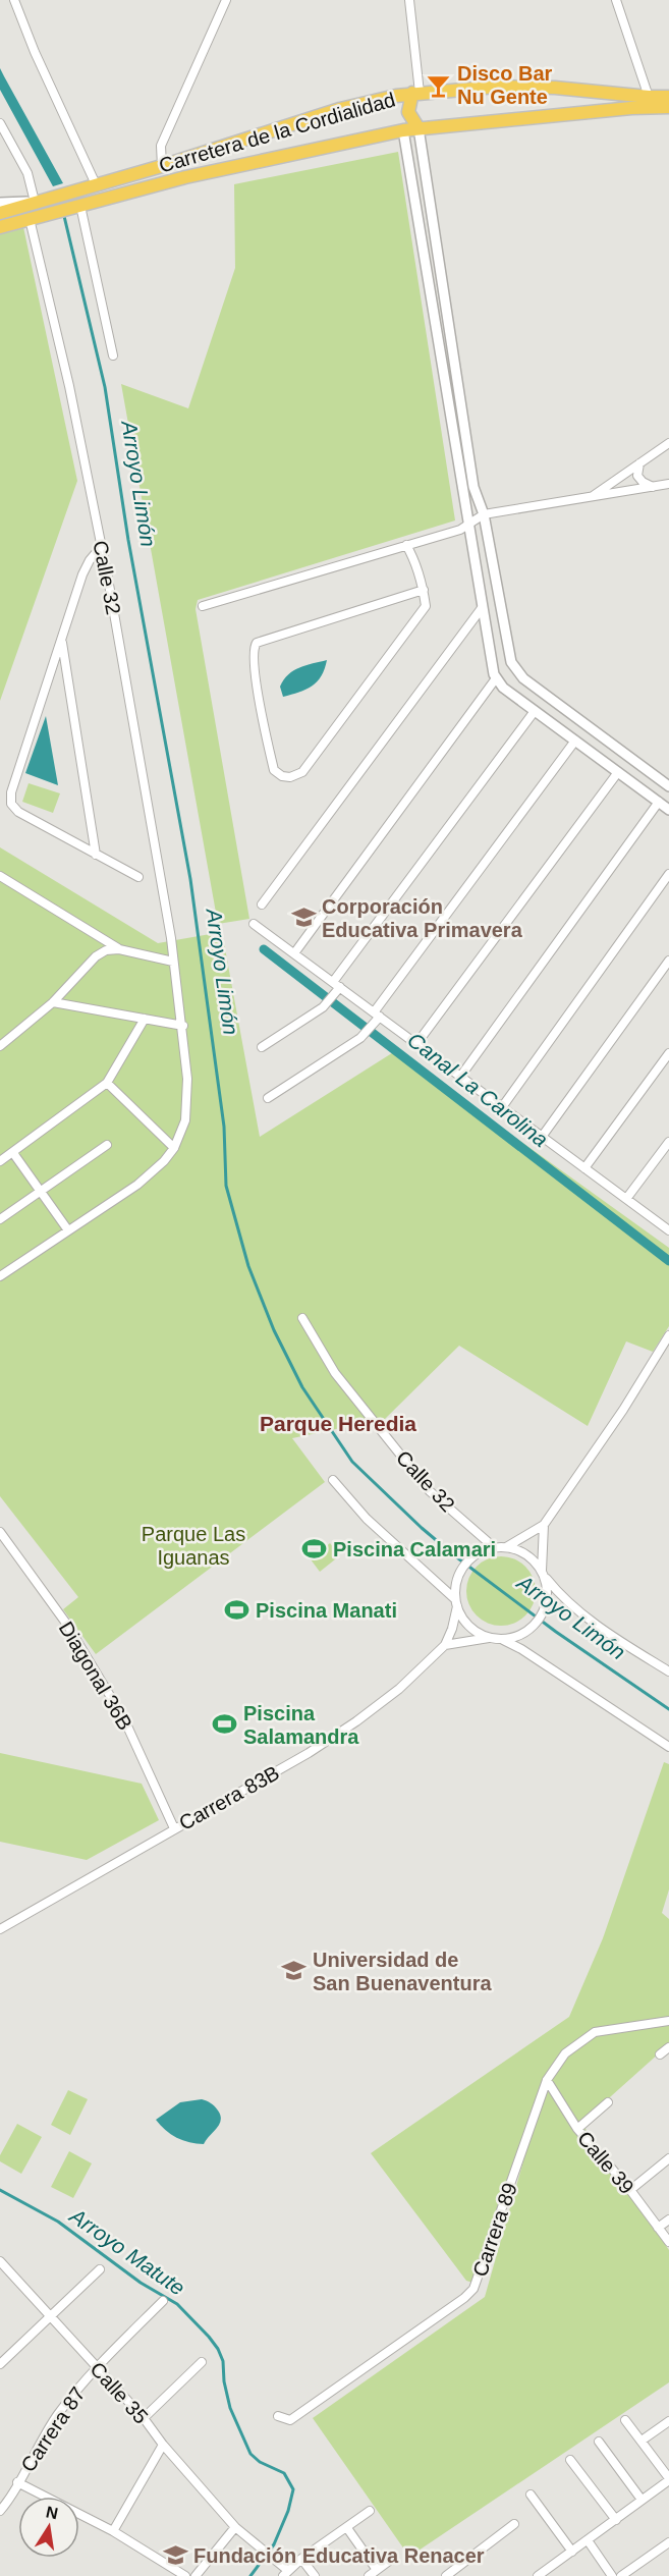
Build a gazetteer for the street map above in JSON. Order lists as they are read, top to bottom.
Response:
{
  "streets": {
    "highway": ["Carretera de la Cordialidad"],
    "street": [
      "Calle 32",
      "Diagonal 36B",
      "Carrera 83B",
      "Calle 39",
      "Carrera 89",
      "Calle 35",
      "Carrera 87"
    ]
  },
  "crossings": [
    ["Carretera de la Cordialidad", "Calle 32"],
    ["Calle 32", "Carrera 83B"],
    ["Diagonal 36B", "Carrera 83B"],
    ["Calle 39", "Carrera 89"],
    ["Calle 35", "Carrera 87"]
  ],
  "districts": ["Parque Heredia"],
  "water": ["Arroyo Limón", "Canal La Carolina", "Arroyo Matute"],
  "parks": ["Parque Las Iguanas"],
  "places": {
    "bar": ["Disco Bar Nu Gente"],
    "school or university": ["Corporación Educativa Primavera", "Universidad de San Buenaventura", "Fundación Educativa Renacer"],
    "sports": ["Piscina Calamari", "Piscina Manati", "Piscina Salamandra"]
  },
  "north": "top"
}
